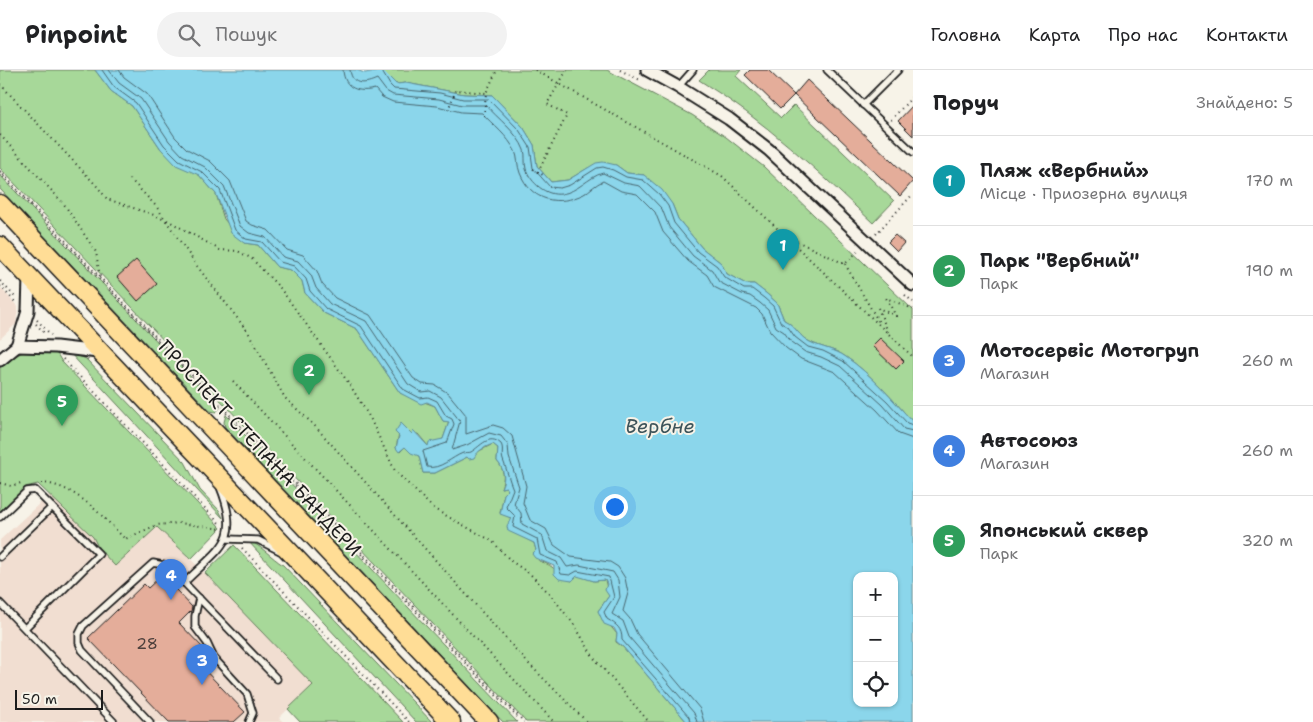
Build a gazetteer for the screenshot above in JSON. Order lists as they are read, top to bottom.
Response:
{
  "streets": {
    "main road": ["ПРОСПЕКТ СТЕПАНА БАНДЕРИ"]
  },
  "water": ["Вербне"],
  "house_numbers": ["28"],
  "scale_bar": "50 m",
  "page": {
    "header": "Pinpoint",
    "search": "Пошук",
    "nav": [
      "Головна",
      "Карта",
      "Про нас",
      "Контакти"
    ],
    "heading": ["Поруч", "Знайдено: 5"],
    "list": [
      {
        "mark": "1",
        "name": "Пляж «Вербний»",
        "note": "Місце · Приозерна вулиця",
        "value": "170 m"
      },
      {
        "mark": "2",
        "name": "Парк \"Вербний\"",
        "note": "Парк",
        "value": "190 m"
      },
      {
        "mark": "3",
        "name": "Мотосервіс Мотогруп",
        "note": "Магазин",
        "value": "260 m"
      },
      {
        "mark": "4",
        "name": "Автосоюз",
        "note": "Магазин",
        "value": "260 m"
      },
      {
        "mark": "5",
        "name": "Японський сквер",
        "note": "Парк",
        "value": "320 m"
      }
    ],
    "pins": [
      "1",
      "2",
      "5",
      "4",
      "3"
    ],
    "map_buttons": ["+", "−"],
    "scale": "50 m"
  }
}
